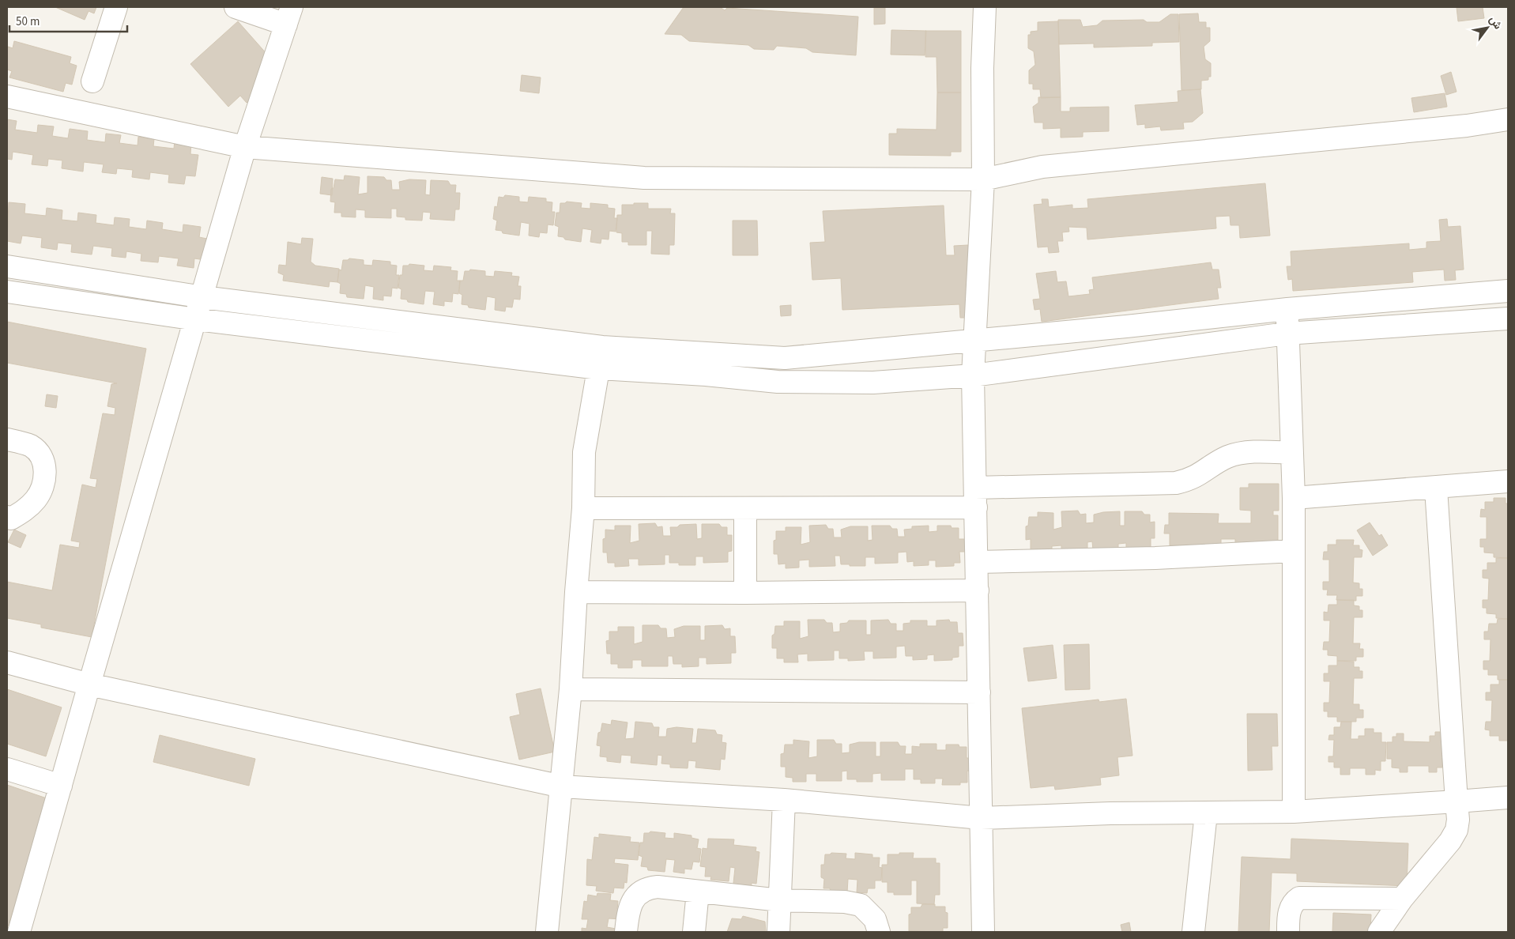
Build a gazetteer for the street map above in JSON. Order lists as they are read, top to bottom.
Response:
{
  "scale_bar": "50 m",
  "north": "top right"
}
